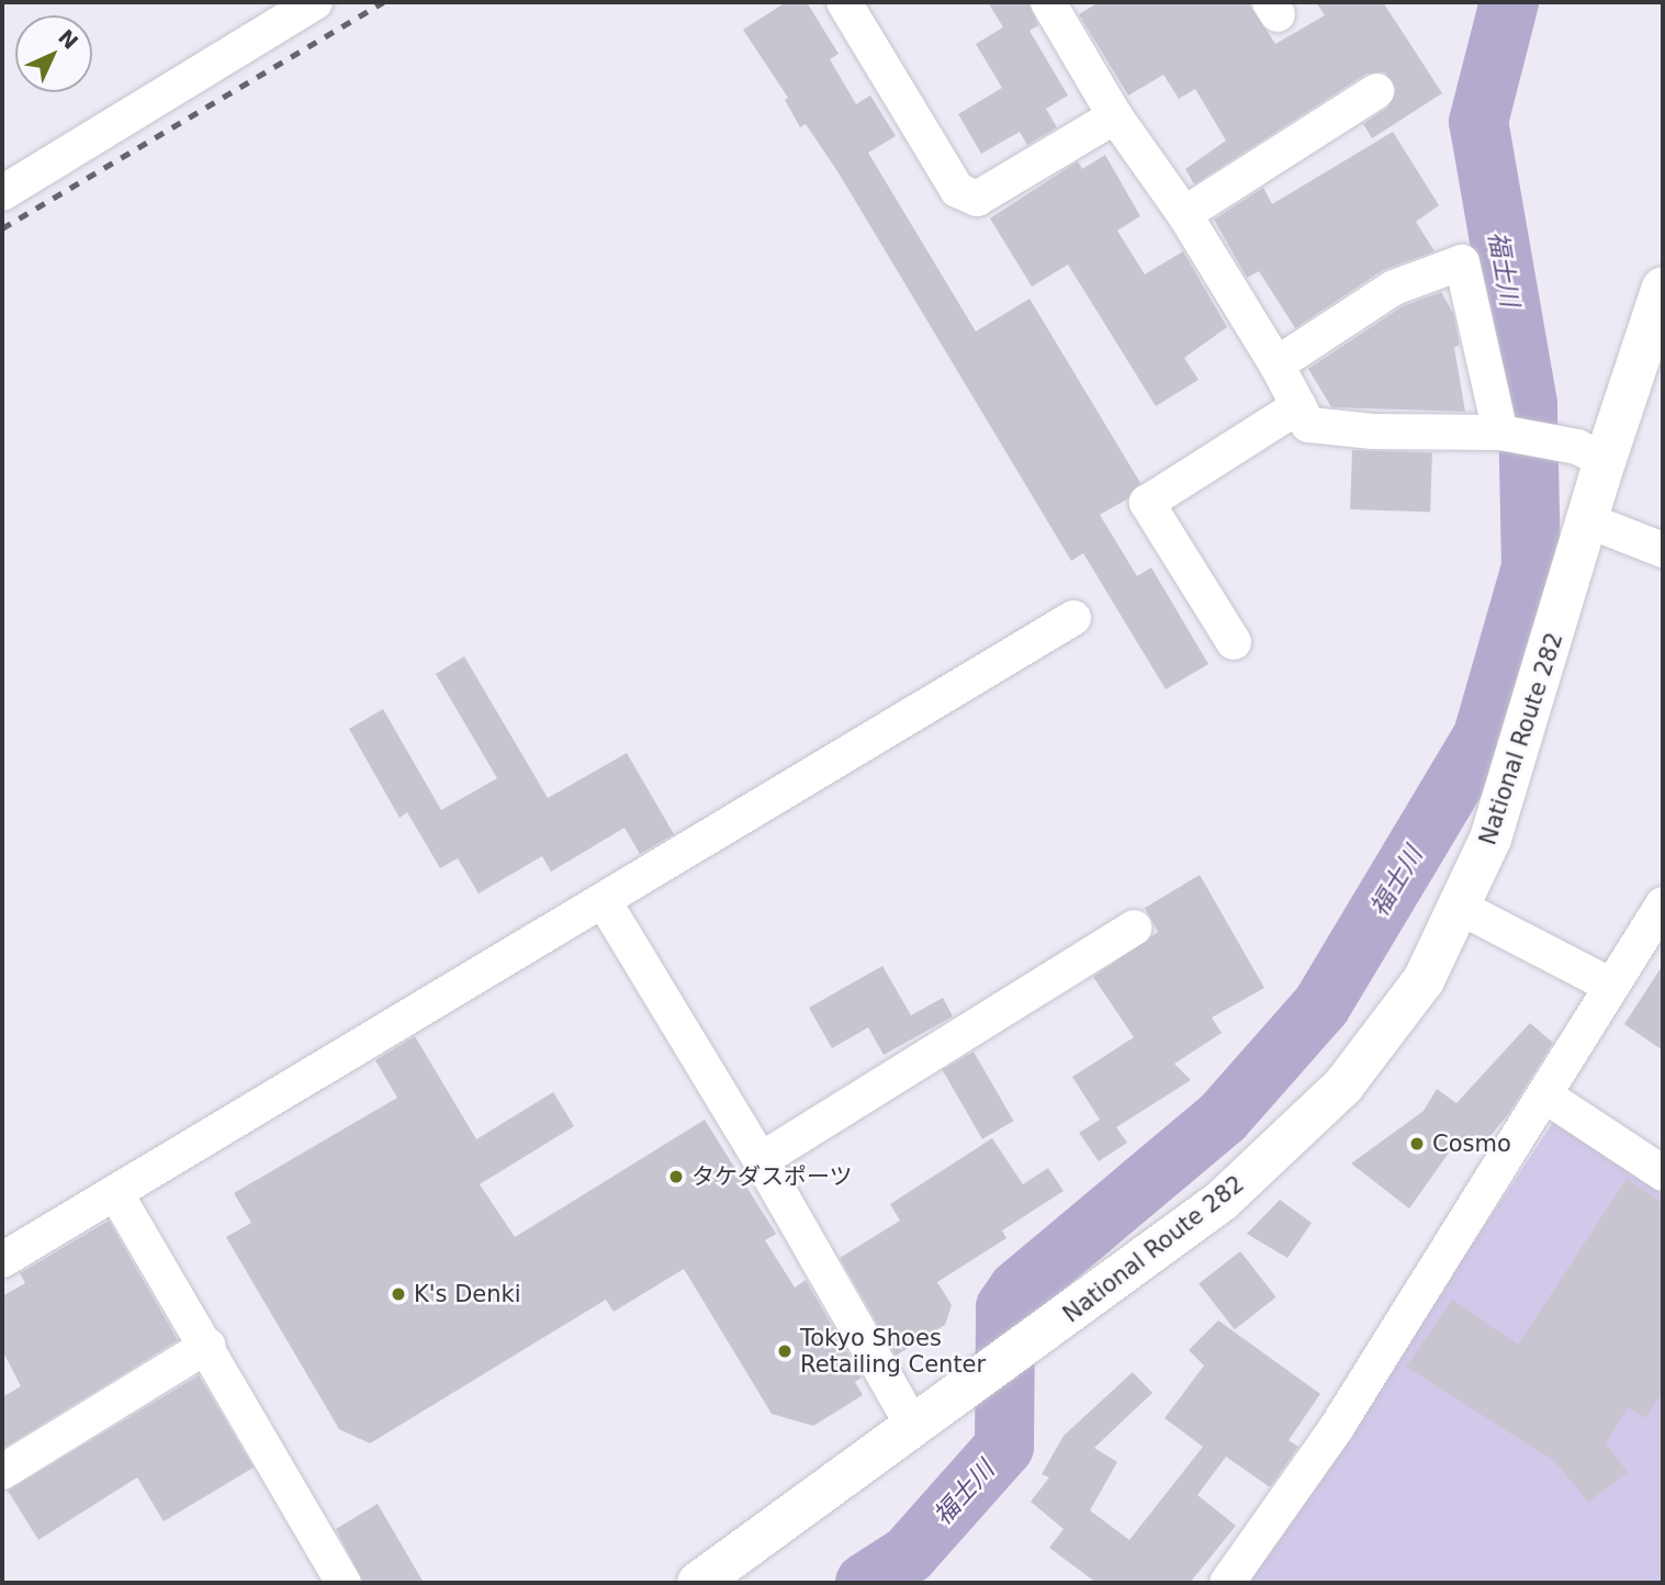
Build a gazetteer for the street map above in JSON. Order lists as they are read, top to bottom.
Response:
{
  "streets": {
    "highway": ["National Route 282"]
  },
  "water": ["福士川"],
  "places": [
    "Cosmo",
    "タケダスポーツ",
    "K's Denki",
    "Tokyo Shoes Retailing Center"
  ],
  "north": "top right"
}
